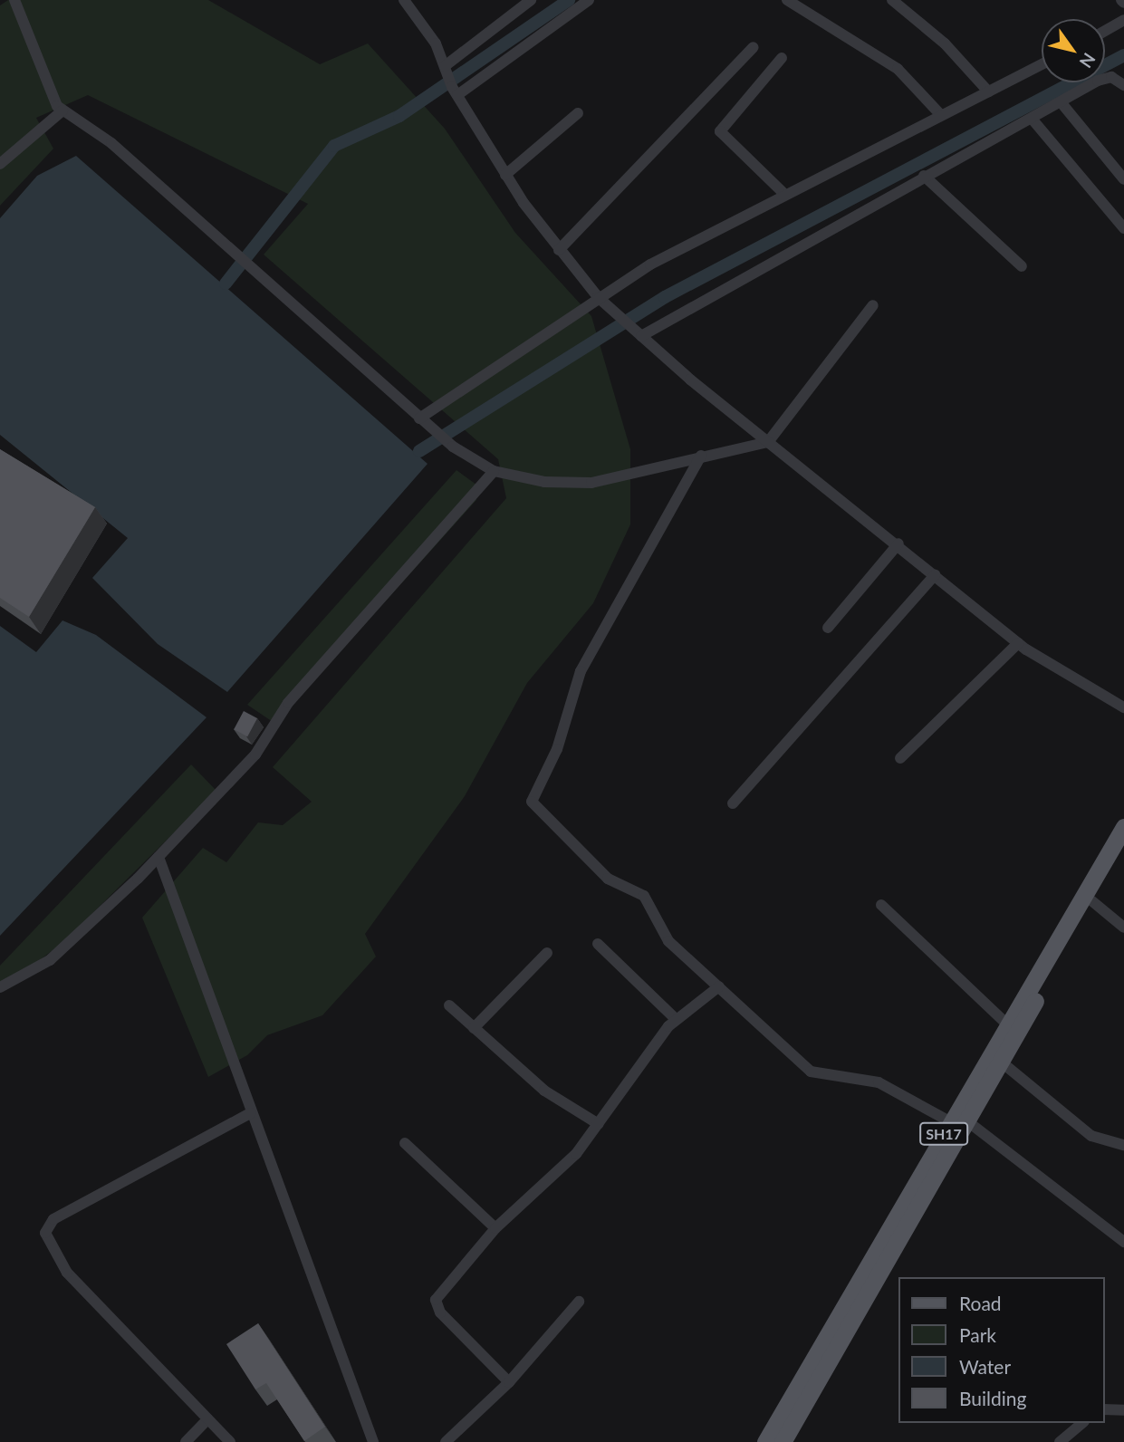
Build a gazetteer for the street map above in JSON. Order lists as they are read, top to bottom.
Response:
{
  "streets": {
    "main road": ["SH17"]
  },
  "legend": [
    "Road",
    "Park",
    "Water",
    "Building"
  ],
  "north": "bottom right"
}
